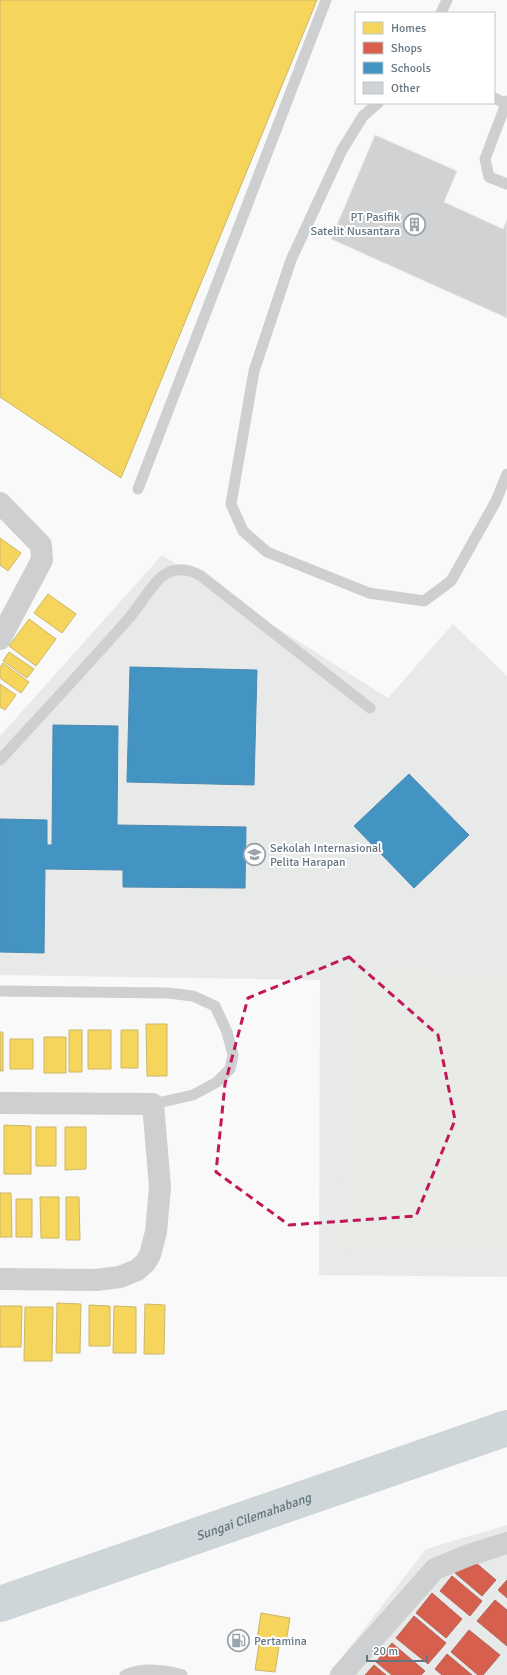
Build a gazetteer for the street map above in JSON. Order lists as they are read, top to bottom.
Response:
{
  "water": ["Sungai Cilemahabang"],
  "places": {
    "building": ["PT Pasifik Satelit Nusantara"],
    "school or university": ["Sekolah Internasional Pelita Harapan"],
    "fuel station": ["Pertamina"]
  },
  "legend": [
    "Homes",
    "Shops",
    "Schools",
    "Other"
  ],
  "scale_bar": "20 m"
}
